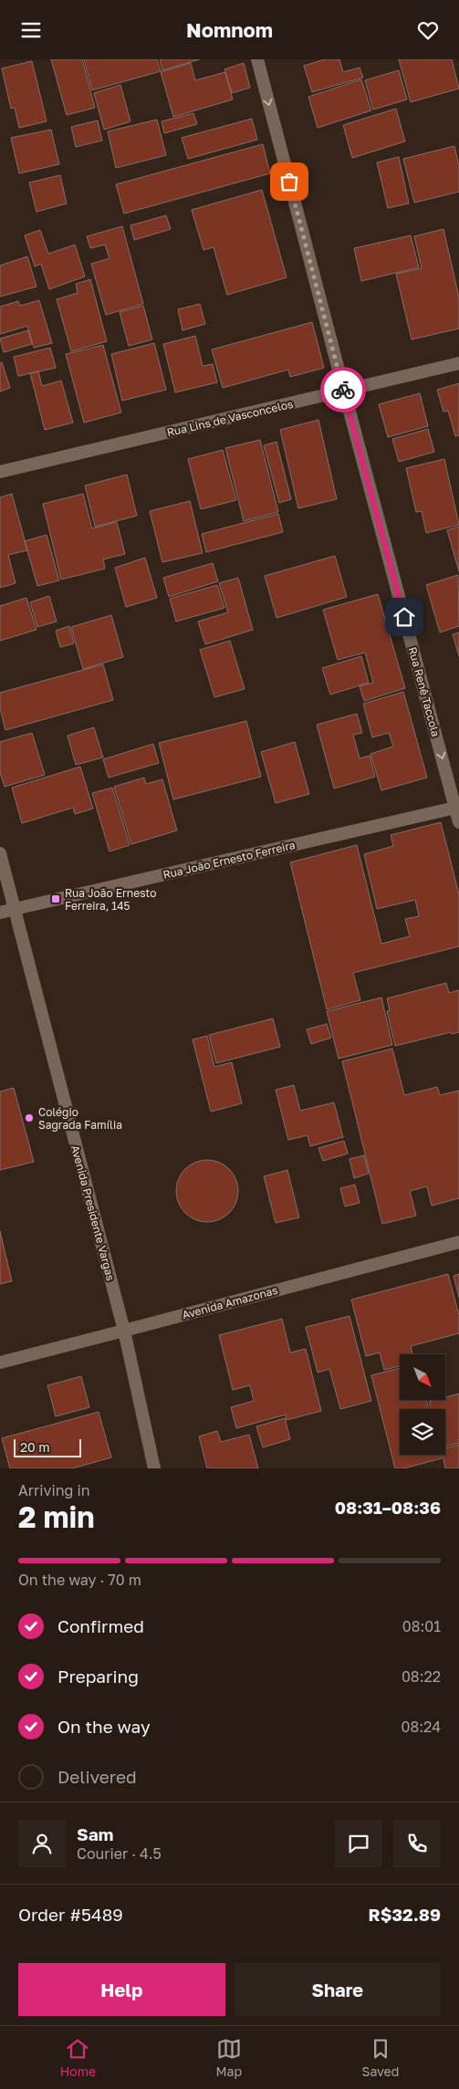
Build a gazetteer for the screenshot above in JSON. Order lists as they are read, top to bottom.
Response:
{
  "streets": {
    "street": [
      "Rua Lins de Vasconcelos",
      "Rua Renê Taccola",
      "Rua João Ernesto Ferreira",
      "Avenida Presidente Vargas",
      "Avenida Amazonas"
    ]
  },
  "crossings": [
    ["Rua Lins de Vasconcelos", "Rua Renê Taccola"],
    ["Rua Renê Taccola", "Rua João Ernesto Ferreira"],
    ["Rua João Ernesto Ferreira", "Avenida Presidente Vargas"],
    ["Avenida Presidente Vargas", "Avenida Amazonas"]
  ],
  "one_way": ["Rua Renê Taccola"],
  "places": {
    "transit": ["Rua João Ernesto Ferreira, 145"],
    "other": ["Colégio Sagrada Família"]
  },
  "scale_bar": "20 m",
  "north": "bottom right",
  "page": {
    "header": "Nomnom",
    "scale": "20 m",
    "heading": ["2 min", "Arriving in", "08:31–08:36"],
    "panel": [
      "Sam",
      "Courier · 4.5",
      "Order #5489",
      "R$32.89"
    ],
    "bar": "On the way · 70 m",
    "list": [
      ["Confirmed", "08:01"],
      ["Preparing", "08:22"],
      ["On the way", "08:24"],
      "Delivered"
    ],
    "buttons": ["Help", "Share"],
    "tabs": ["Home", "Map", "Saved"]
  }
}
